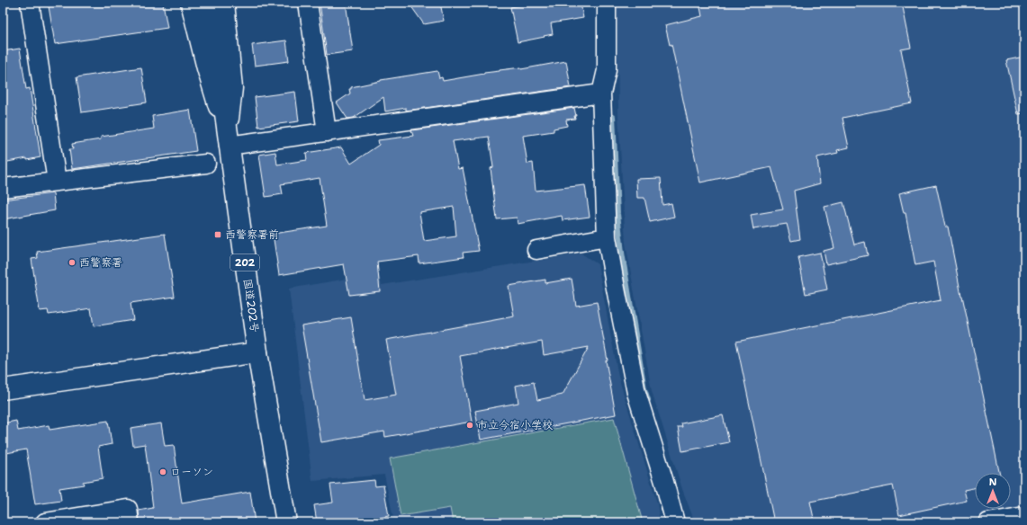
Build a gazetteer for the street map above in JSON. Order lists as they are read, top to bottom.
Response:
{
  "streets": {
    "main road": ["202", "国道202号"]
  },
  "places": {
    "transit": ["西警察署前"],
    "other": ["西警察署", "市立今宿小学校", "ローソン"]
  },
  "north": "top"
}
